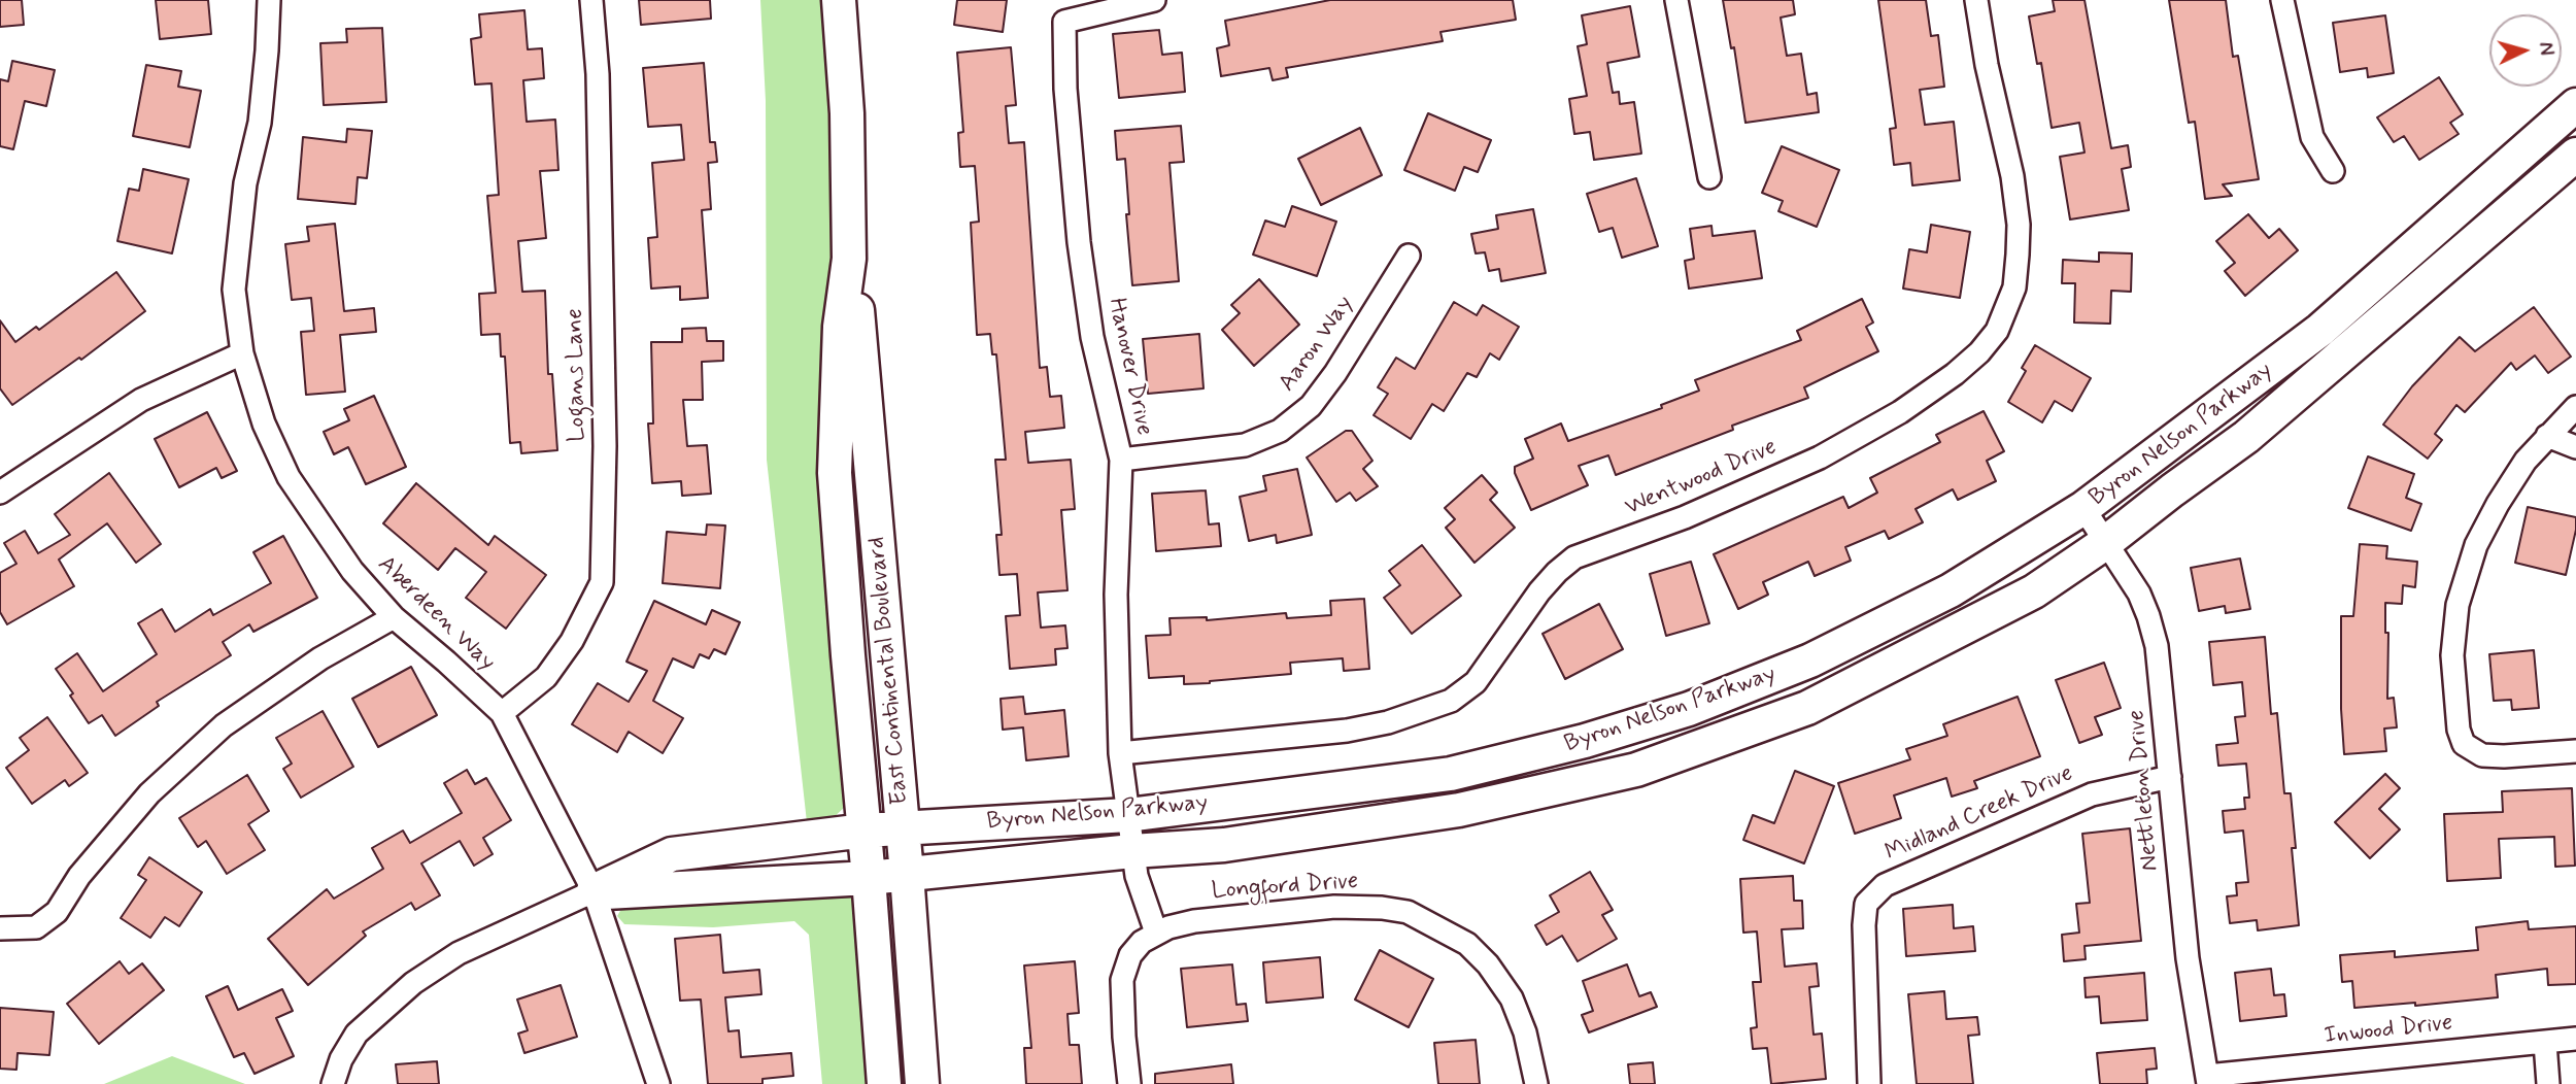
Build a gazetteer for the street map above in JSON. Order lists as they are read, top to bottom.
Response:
{
  "streets": {
    "street": [
      "Aaron Way",
      "Hanover Drive",
      "Logans Lane",
      "Byron Nelson Parkway",
      "Wentwood Drive",
      "Aberdeen Way",
      "East Continental Boulevard",
      "Nettleton Drive",
      "Midland Creek Drive",
      "Longford Drive",
      "Inwood Drive"
    ]
  },
  "crossings": [
    ["Aaron Way", "Hanover Drive"],
    ["Hanover Drive", "Byron Nelson Parkway"],
    ["Hanover Drive", "Wentwood Drive"],
    ["Hanover Drive", "Longford Drive"],
    ["Logans Lane", "Aberdeen Way"],
    ["Byron Nelson Parkway", "Aberdeen Way"],
    ["Byron Nelson Parkway", "East Continental Boulevard"],
    ["Byron Nelson Parkway", "Nettleton Drive"],
    ["Nettleton Drive", "Midland Creek Drive"],
    ["Nettleton Drive", "Inwood Drive"]
  ],
  "north": "right"
}
